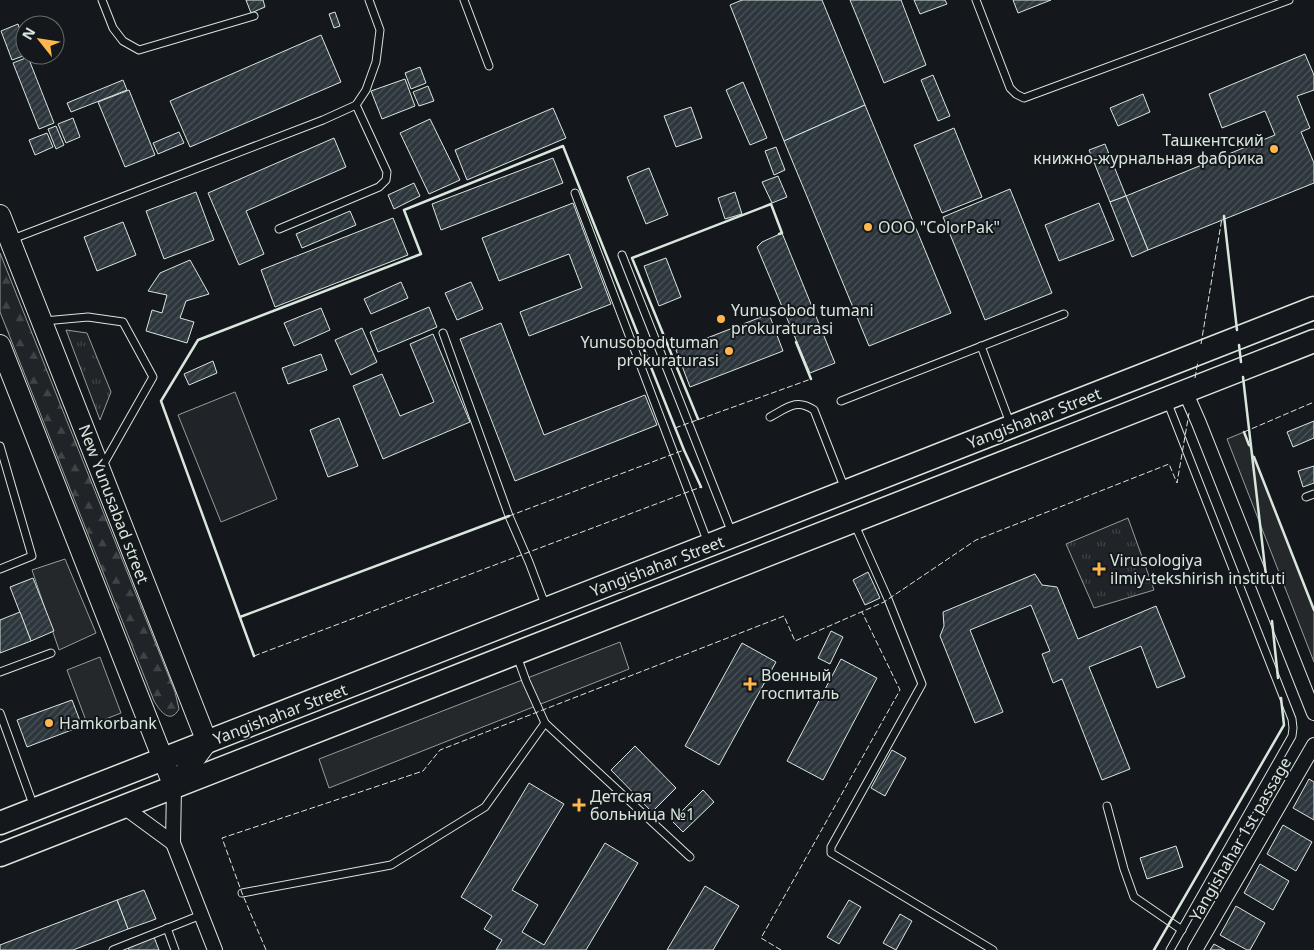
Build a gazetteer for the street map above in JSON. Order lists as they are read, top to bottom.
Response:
{
  "streets": {
    "main road": ["Yangishahar Street", "New Yunusabad street"],
    "street": ["Yangishahar 1st passage"]
  },
  "crossings": [
    ["Yangishahar Street", "New Yunusabad street"]
  ],
  "places": {
    "other": [
      "Ташкентский книжно-журнальная фабрика",
      "OOO \"ColorPak\"",
      "Yunusobod tumani prokuraturasi",
      "Yunusobod tuman prokuraturasi",
      "Hamkorbank"
    ],
    "health": ["Virusologiya ilmiy-tekshirish instituti", "Военный госпиталь", "Детская больница №1"]
  },
  "north": "top left"
}
